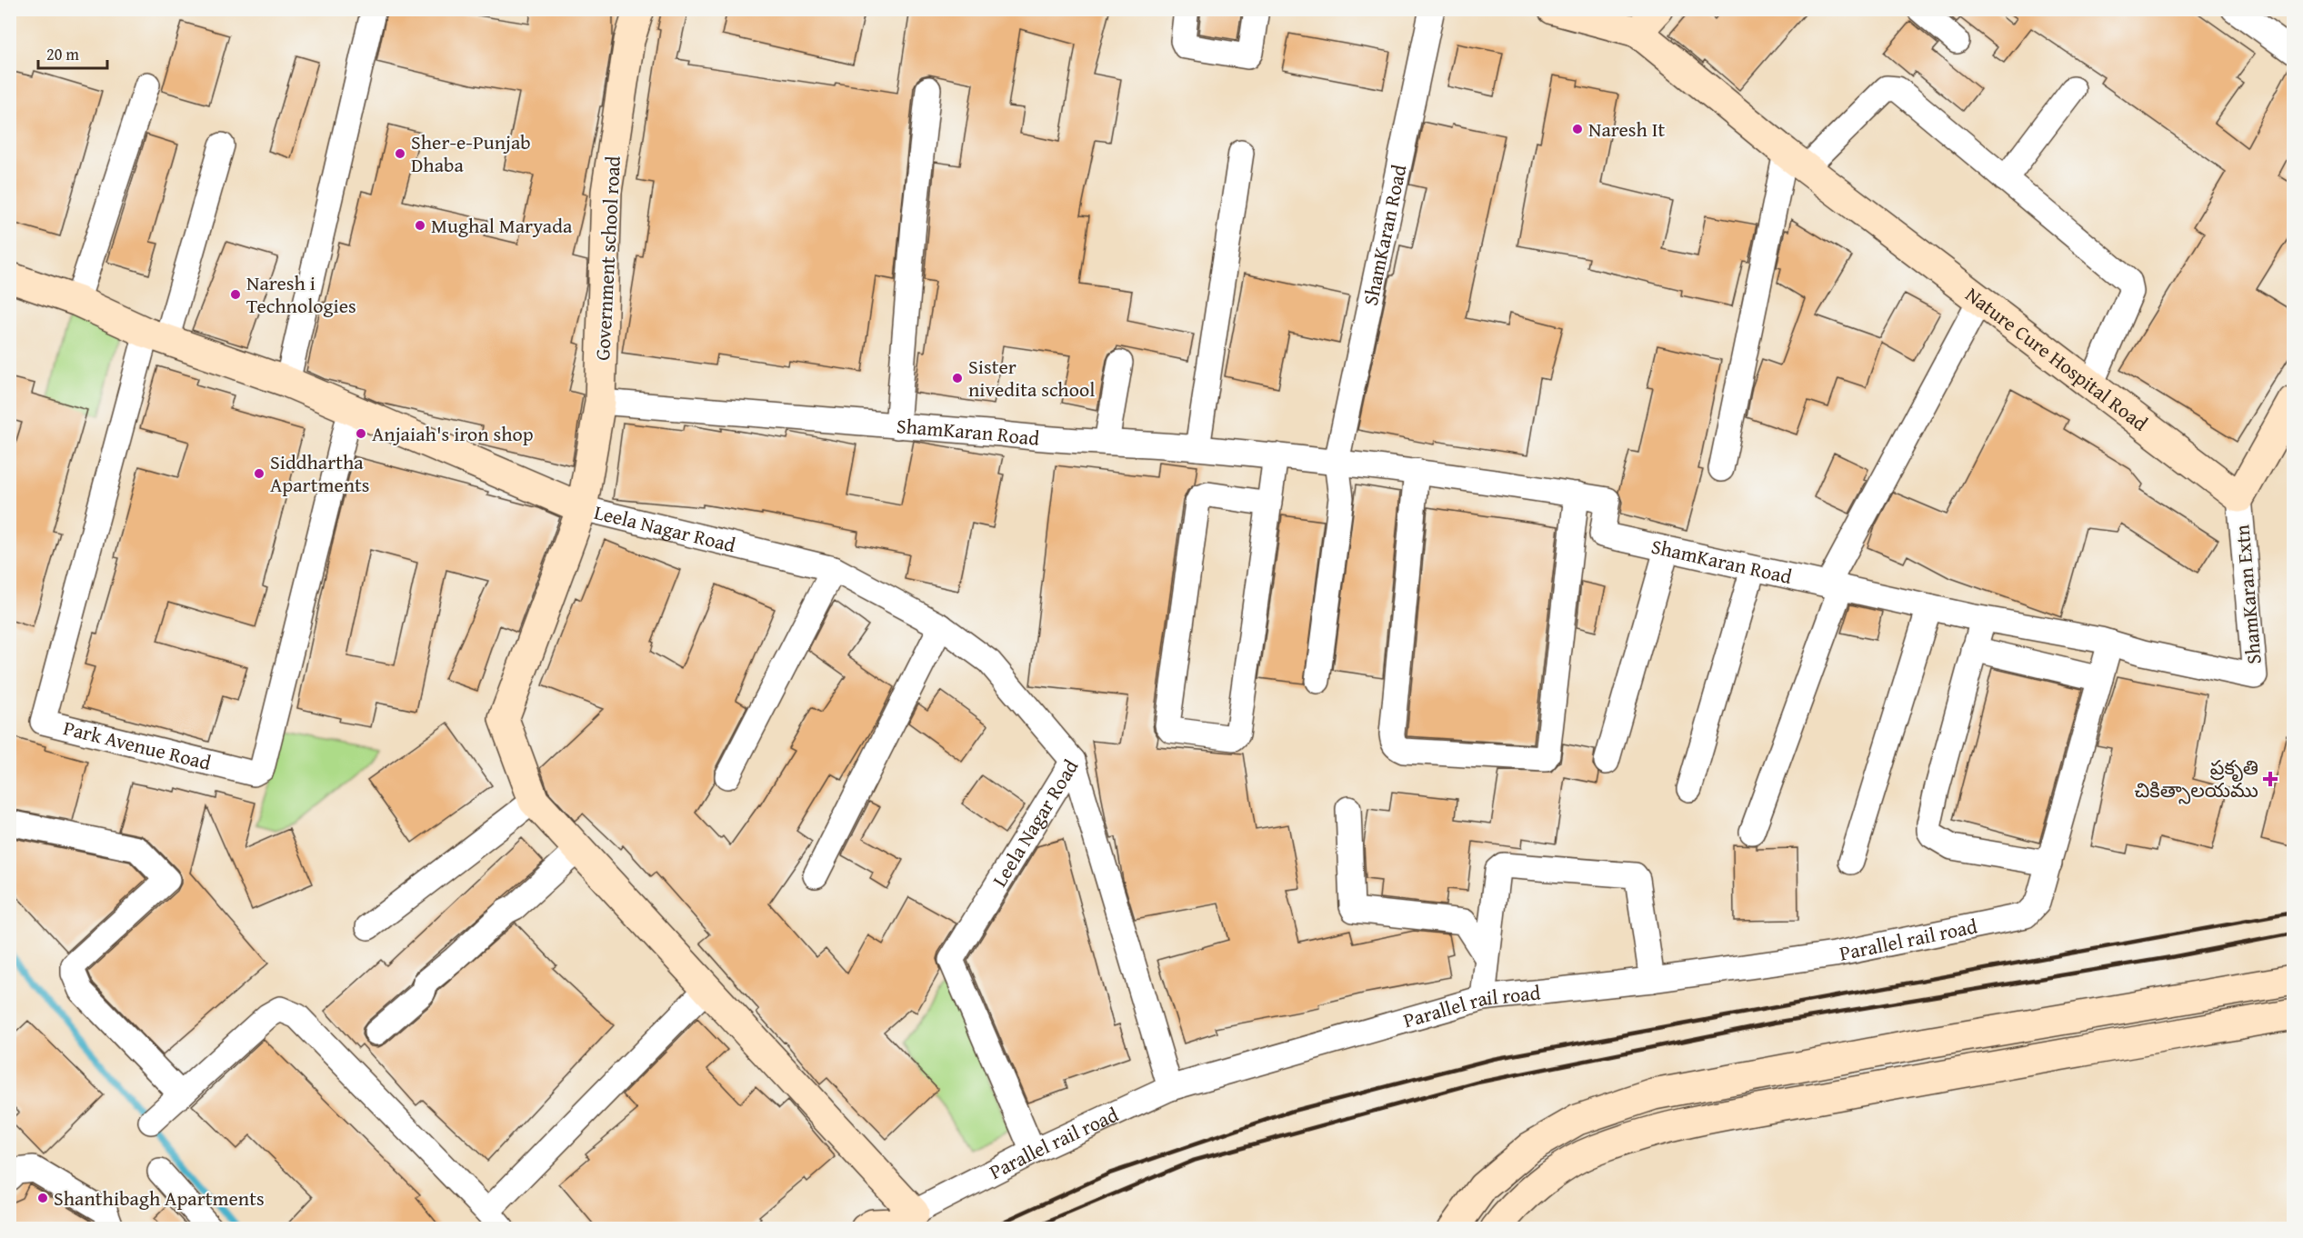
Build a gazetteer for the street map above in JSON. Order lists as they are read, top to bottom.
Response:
{
  "streets": {
    "street": [
      "ShamKaran Road",
      "Government school road",
      "Nature Cure Hospital Road",
      "Leela Nagar Road",
      "ShamKaran Extn",
      "Park Avenue Road",
      "Parallel rail road"
    ]
  },
  "crossings": [
    ["ShamKaran Road", "Government school road"],
    ["ShamKaran Road", "ShamKaran Extn"],
    ["ShamKaran Road", "Parallel rail road"],
    ["Government school road", "Leela Nagar Road"],
    ["Nature Cure Hospital Road", "ShamKaran Extn"],
    ["Leela Nagar Road", "Parallel rail road"]
  ],
  "places": {
    "other": [
      "Naresh It",
      "Sher-e-Punjab Dhaba",
      "Mughal Maryada",
      "Naresh i Technologies",
      "Sister nivedita school",
      "Anjaiah's iron shop",
      "Siddhartha Apartments",
      "Shanthibagh Apartments"
    ],
    "health": ["ప్రకృతి చికిత్సాలయము"]
  },
  "scale_bar": "20 m"
}
